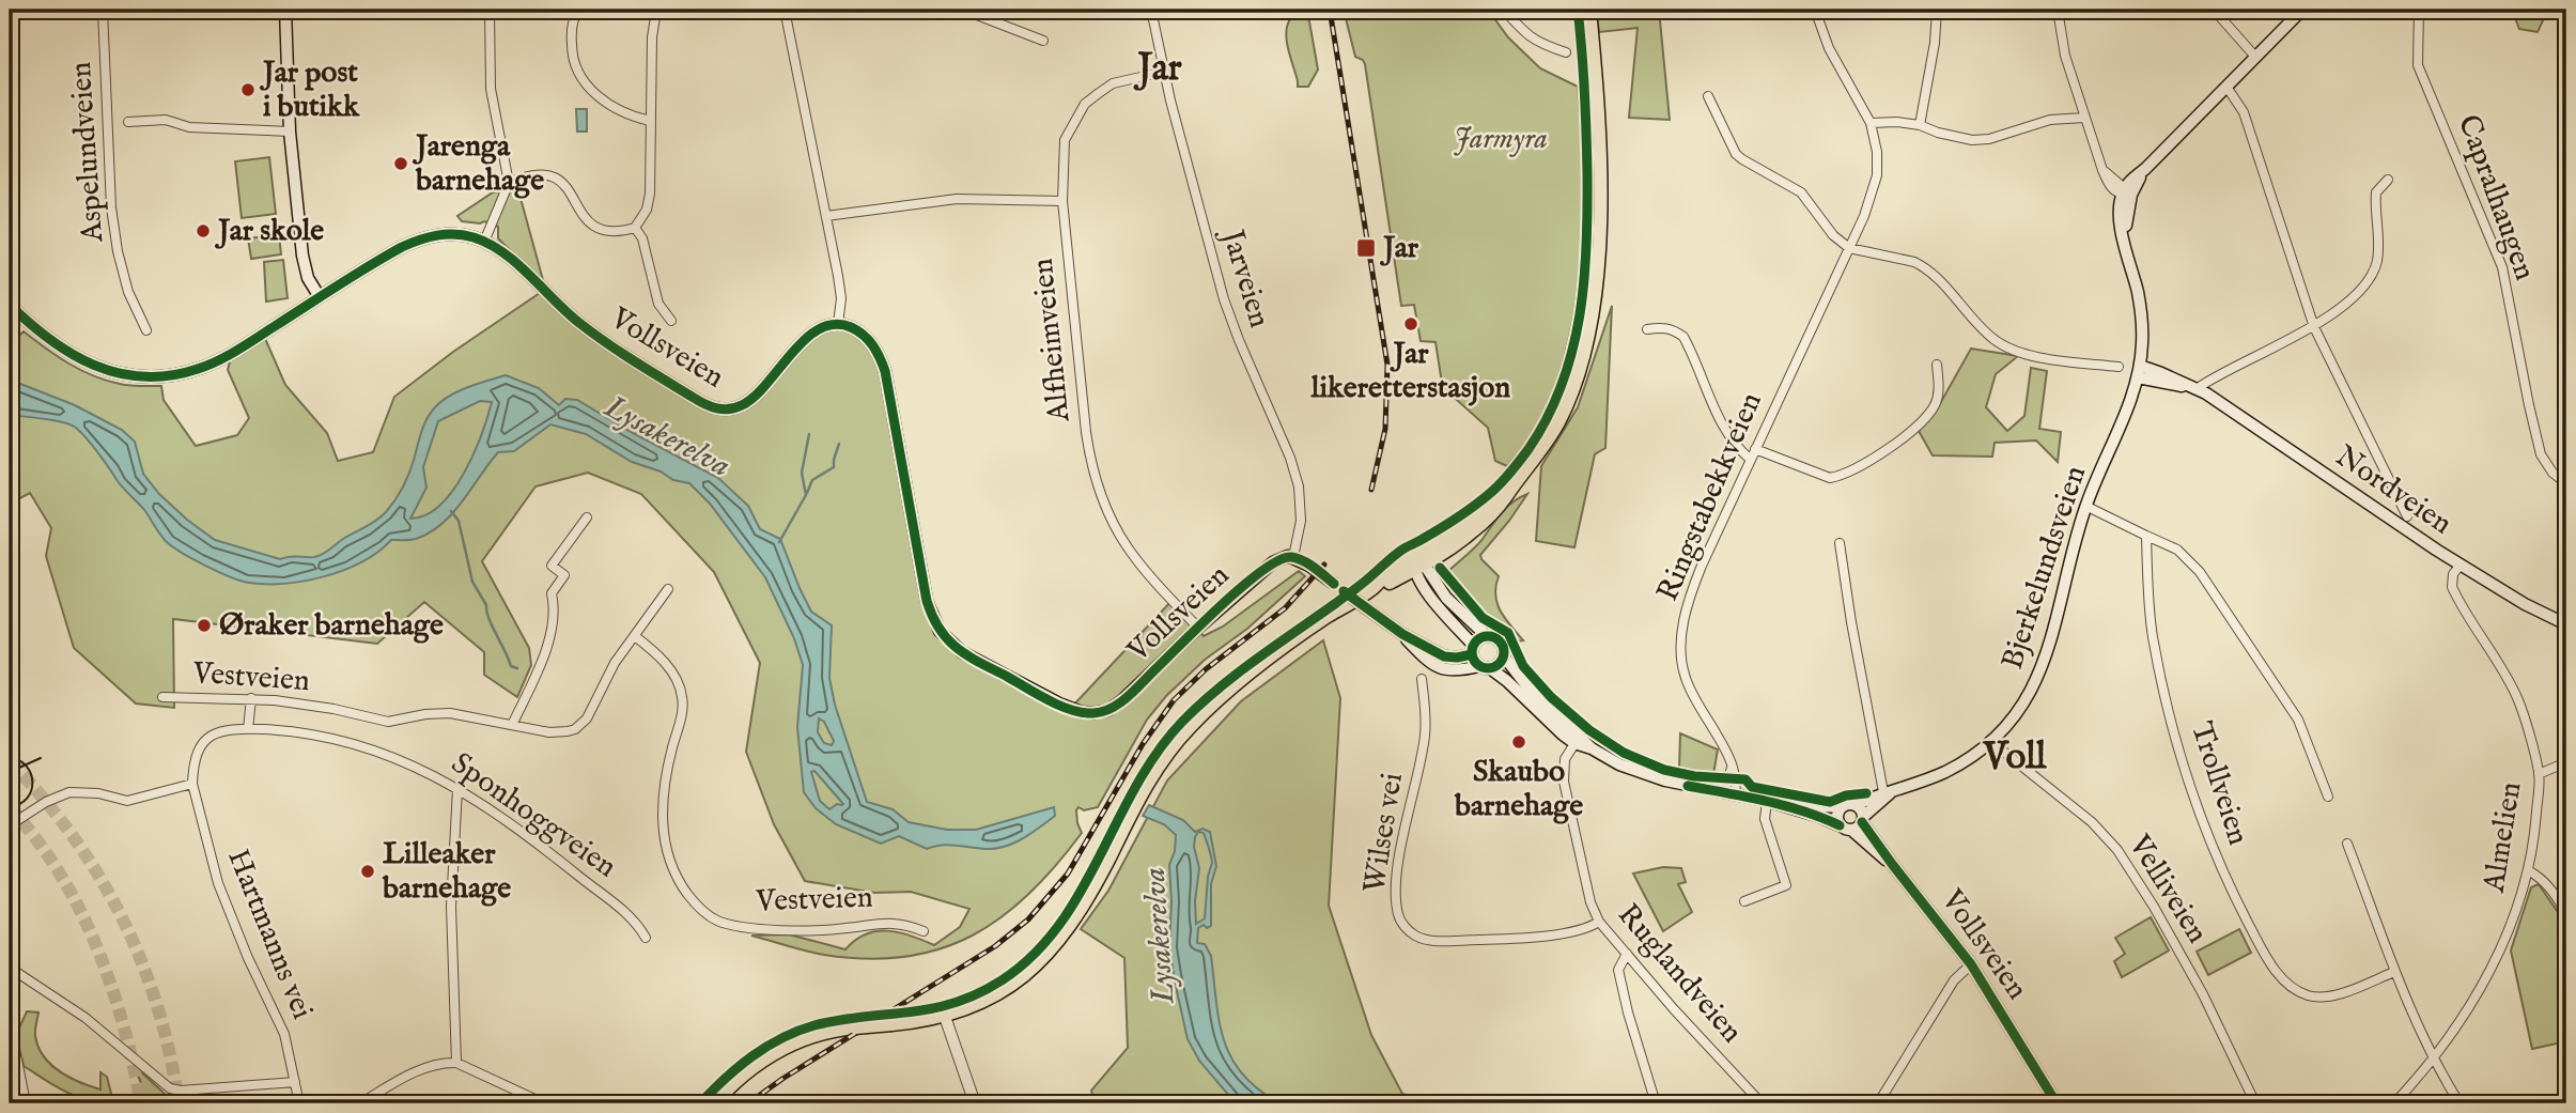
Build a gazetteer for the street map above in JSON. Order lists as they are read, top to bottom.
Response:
{
  "streets": {
    "main road": ["Vollsveien", "Nordveien", "Bjerkelundsveien"],
    "street": [
      "Aspelundveien",
      "Capralhaugen",
      "Jarveien",
      "Alfheimveien",
      "Ringstabekkveien",
      "Vestveien",
      "Trollveien",
      "Sponhoggveien",
      "Wilses vei",
      "Almelien",
      "Velliveien",
      "Hartmanns vei",
      "Ruglandveien"
    ]
  },
  "crossings": [
    ["Jarveien", "Alfheimveien"],
    ["Jarveien", "Vollsveien"],
    ["Alfheimveien", "Vollsveien"],
    ["Vollsveien", "Ringstabekkveien"],
    ["Vollsveien", "Bjerkelundsveien"],
    ["Vollsveien", "Ruglandveien"],
    ["Nordveien", "Bjerkelundsveien"],
    ["Nordveien", "Almelien"],
    ["Bjerkelundsveien", "Velliveien"],
    ["Sponhoggveien", "Hartmanns vei"],
    ["Wilses vei", "Ruglandveien"]
  ],
  "districts": ["Jar", "Voll"],
  "water": ["Lysakerelva"],
  "parks": ["Jarmyra"],
  "places": {
    "other": [
      "Jar post i butikk",
      "Jarenga barnehage",
      "Jar skole",
      "Jar likeretterstasjon",
      "Øraker barnehage",
      "Skaubo barnehage",
      "Lilleaker barnehage"
    ],
    "transit": ["Jar"]
  }
}
